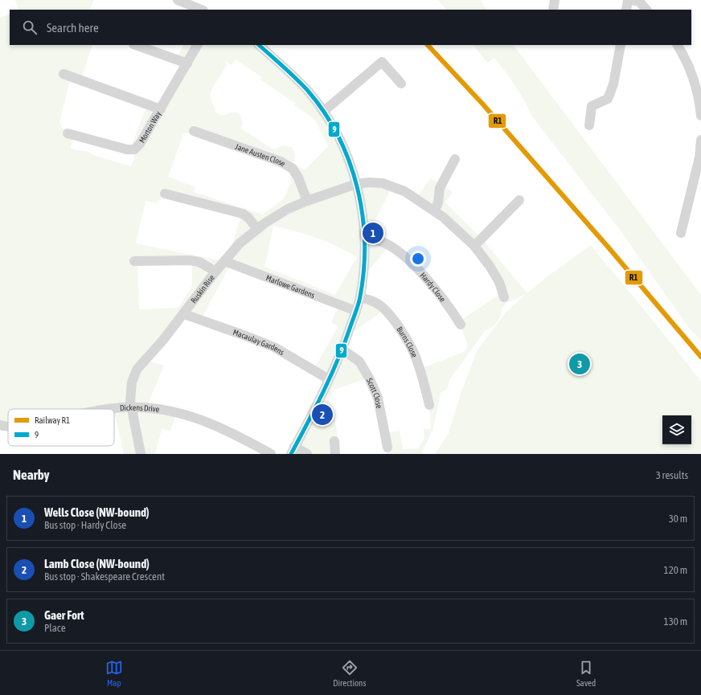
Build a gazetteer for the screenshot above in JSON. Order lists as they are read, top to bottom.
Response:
{
  "streets": {
    "street": [
      "Morton Way",
      "Jane Austen Close",
      "Marlowe Gardens",
      "Hardy Close",
      "Ruskin Rise",
      "Macaulay Gardens",
      "Burns Close",
      "Scott Close",
      "Dickens Drive"
    ]
  },
  "crossings": [
    ["Jane Austen Close", "Ruskin Rise"],
    ["Marlowe Gardens", "Ruskin Rise"],
    ["Ruskin Rise", "Macaulay Gardens"],
    ["Ruskin Rise", "Dickens Drive"]
  ],
  "lines": ["rail line R1", "transit line 9"],
  "legend": ["Railway R1", "9"],
  "page": {
    "search": "Search here",
    "pins": ["1", "3", "2"],
    "heading": ["Nearby", "3 results"],
    "list": [
      {
        "mark": "1",
        "name": "Wells Close (NW-bound)",
        "note": "Bus stop · Hardy Close",
        "value": "30 m"
      },
      {
        "mark": "2",
        "name": "Lamb Close (NW-bound)",
        "note": "Bus stop · Shakespeare Crescent",
        "value": "120 m"
      },
      {
        "mark": "3",
        "name": "Gaer Fort",
        "note": "Place",
        "value": "130 m"
      }
    ],
    "nav": ["Map", "Directions", "Saved"]
  }
}
